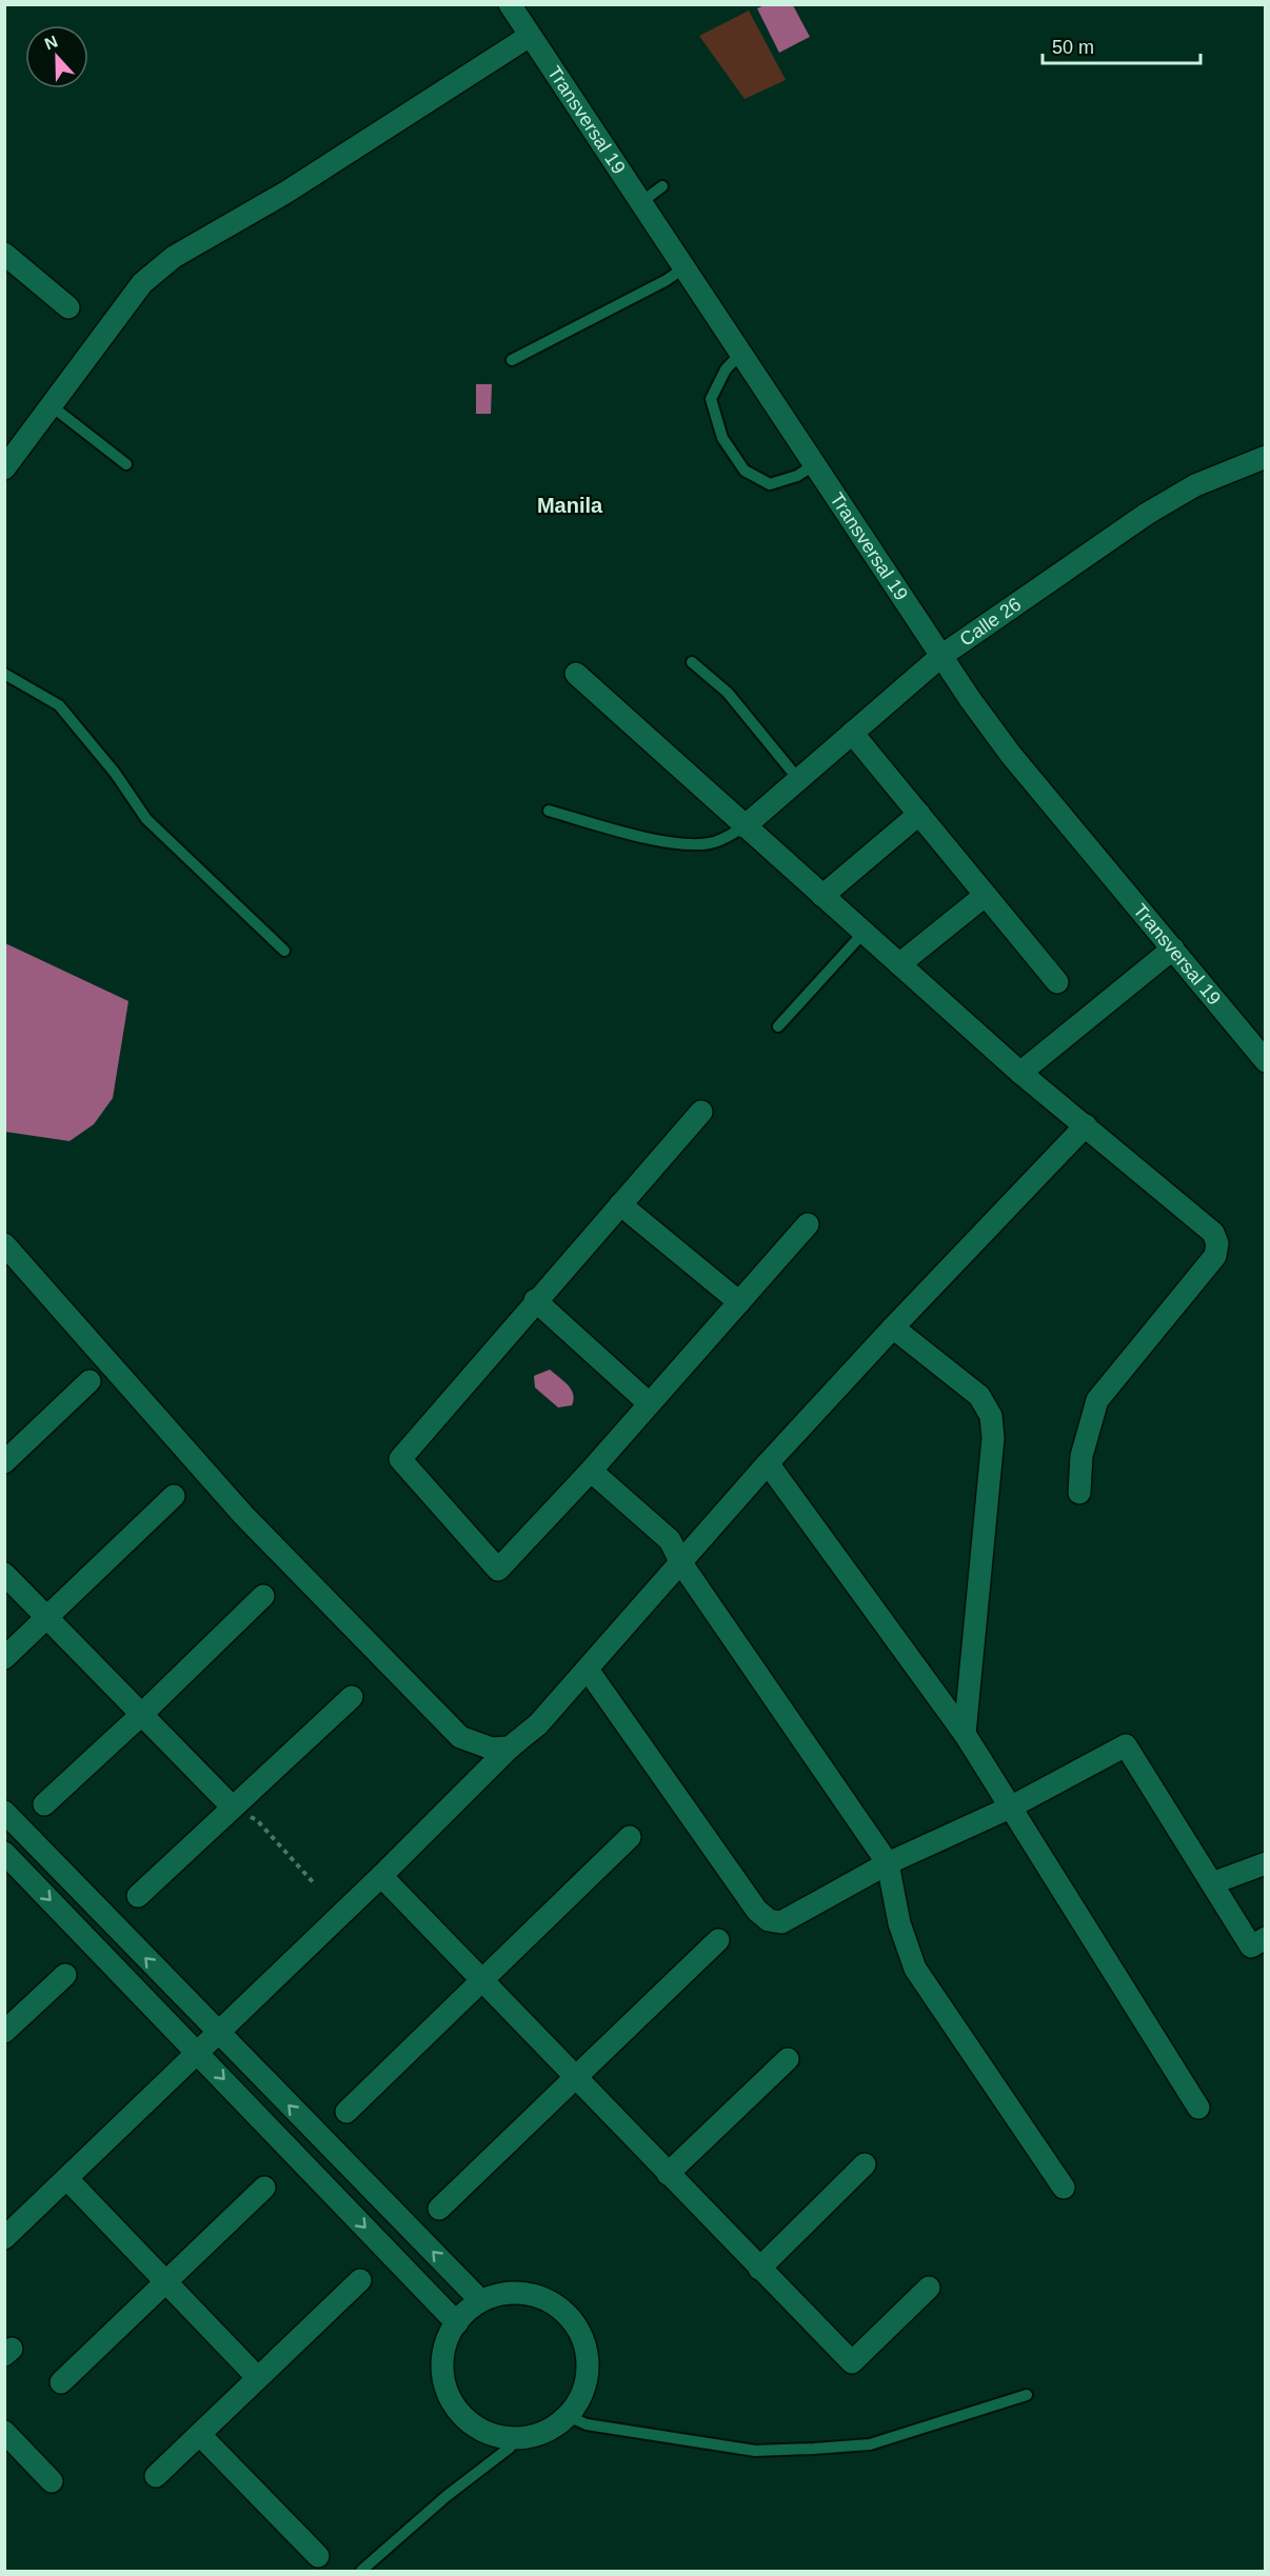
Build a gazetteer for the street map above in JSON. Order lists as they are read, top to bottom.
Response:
{
  "streets": {
    "street": ["Transversal 19", "Calle 26"]
  },
  "crossings": [
    ["Transversal 19", "Calle 26"]
  ],
  "districts": ["Manila"],
  "scale_bar": "50 m",
  "north": "top"
}
